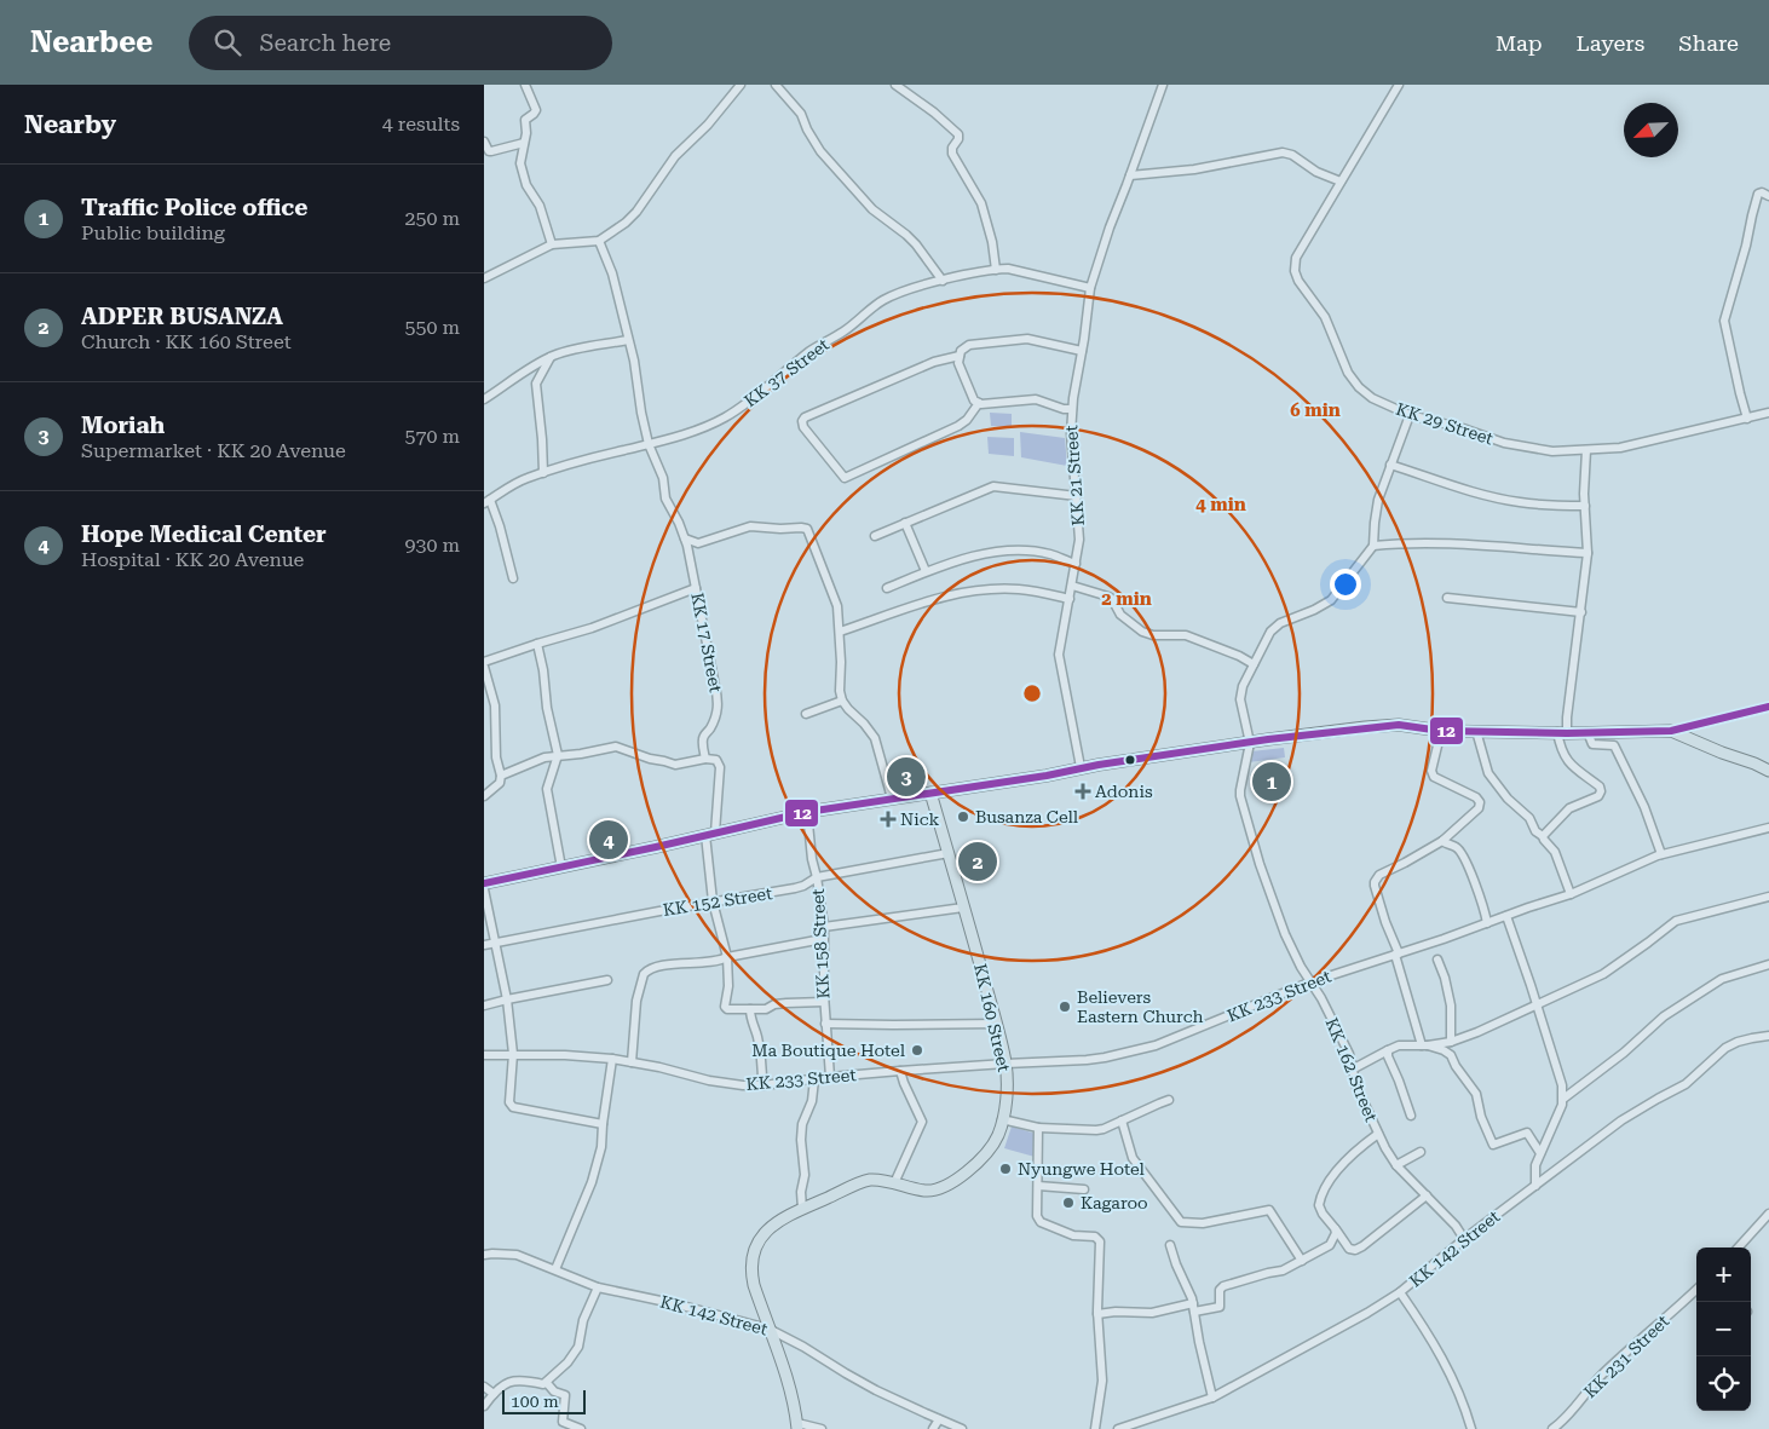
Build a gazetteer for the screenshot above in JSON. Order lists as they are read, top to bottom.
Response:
{
  "streets": {
    "main road": ["KK 160 Street"],
    "street": [
      "KK 37 Street",
      "KK 29 Street",
      "KK 21 Street",
      "KK 17 Street",
      "KK 152 Street",
      "KK 158 Street",
      "KK 233 Street",
      "KK 162 Street",
      "KK 142 Street",
      "KK 231 Street"
    ]
  },
  "crossings": [
    ["KK 37 Street", "KK 21 Street"],
    ["KK 37 Street", "KK 17 Street"],
    ["KK 152 Street", "KK 158 Street"],
    ["KK 152 Street", "KK 160 Street"],
    ["KK 158 Street", "KK 233 Street"],
    ["KK 233 Street", "KK 160 Street"],
    ["KK 233 Street", "KK 162 Street"],
    ["KK 160 Street", "KK 142 Street"],
    ["KK 162 Street", "KK 142 Street"]
  ],
  "places": {
    "health": ["Adonis", "Nick"],
    "other": [
      "Busanza Cell",
      "Believers Eastern Church",
      "Ma Boutique Hotel",
      "Nyungwe Hotel",
      "Kagaroo"
    ]
  },
  "lines": ["transit line 12"],
  "scale_bar": "100 m",
  "north": "bottom left",
  "page": {
    "header": "Nearbee",
    "search": "Search here",
    "nav": ["Map", "Layers", "Share"],
    "heading": ["Nearby", "4 results"],
    "list": [
      {
        "mark": "1",
        "name": "Traffic Police office",
        "note": "Public building",
        "value": "250 m"
      },
      {
        "mark": "2",
        "name": "ADPER BUSANZA",
        "note": "Church · KK 160 Street",
        "value": "550 m"
      },
      {
        "mark": "3",
        "name": "Moriah",
        "note": "Supermarket · KK 20 Avenue",
        "value": "570 m"
      },
      {
        "mark": "4",
        "name": "Hope Medical Center",
        "note": "Hospital · KK 20 Avenue",
        "value": "930 m"
      }
    ],
    "pins": [
      "3",
      "1",
      "4",
      "2"
    ],
    "map_buttons": ["+", "−"],
    "scale": "100 m"
  },
  "rings": ["6 min", "4 min", "2 min"]
}
